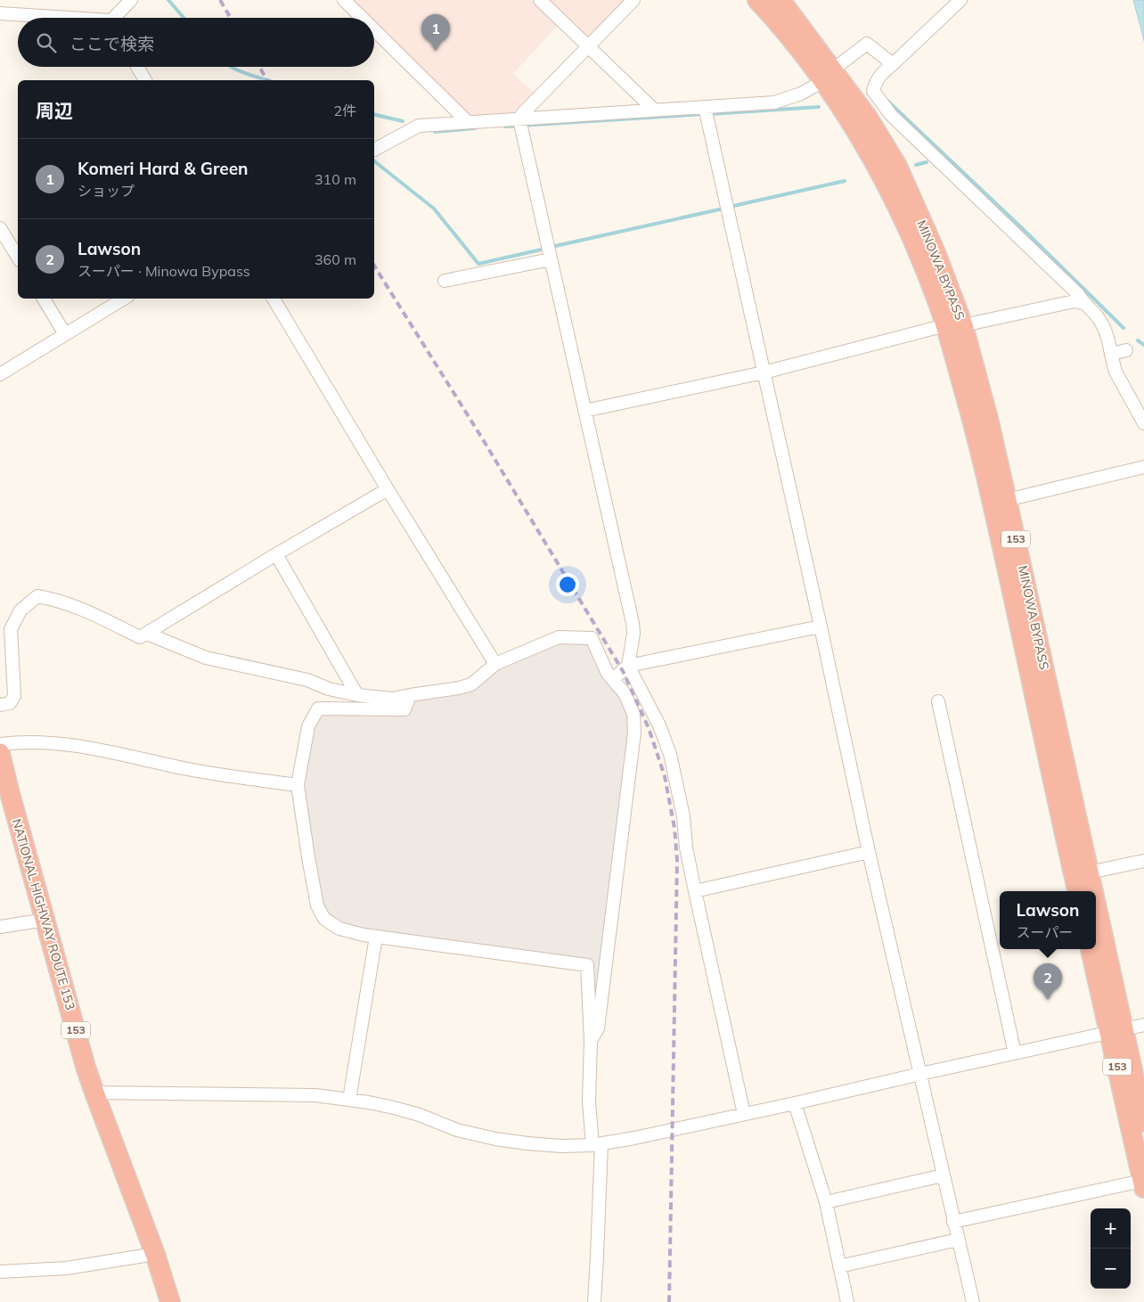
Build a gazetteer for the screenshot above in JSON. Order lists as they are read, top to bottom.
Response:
{
  "streets": {
    "highway": ["MINOWA BYPASS", "153", "NATIONAL HIGHWAY ROUTE 153"]
  },
  "page": {
    "pins": ["1", "2"],
    "search": "ここで検索",
    "heading": ["周辺", "2件"],
    "list": [
      {
        "mark": "1",
        "name": "Komeri Hard & Green",
        "note": "ショップ",
        "value": "310 m"
      },
      {
        "mark": "2",
        "name": "Lawson",
        "note": "スーパー · Minowa Bypass",
        "value": "360 m"
      }
    ],
    "popup": ["Lawson", "スーパー"],
    "map_buttons": ["+", "−"]
  }
}
